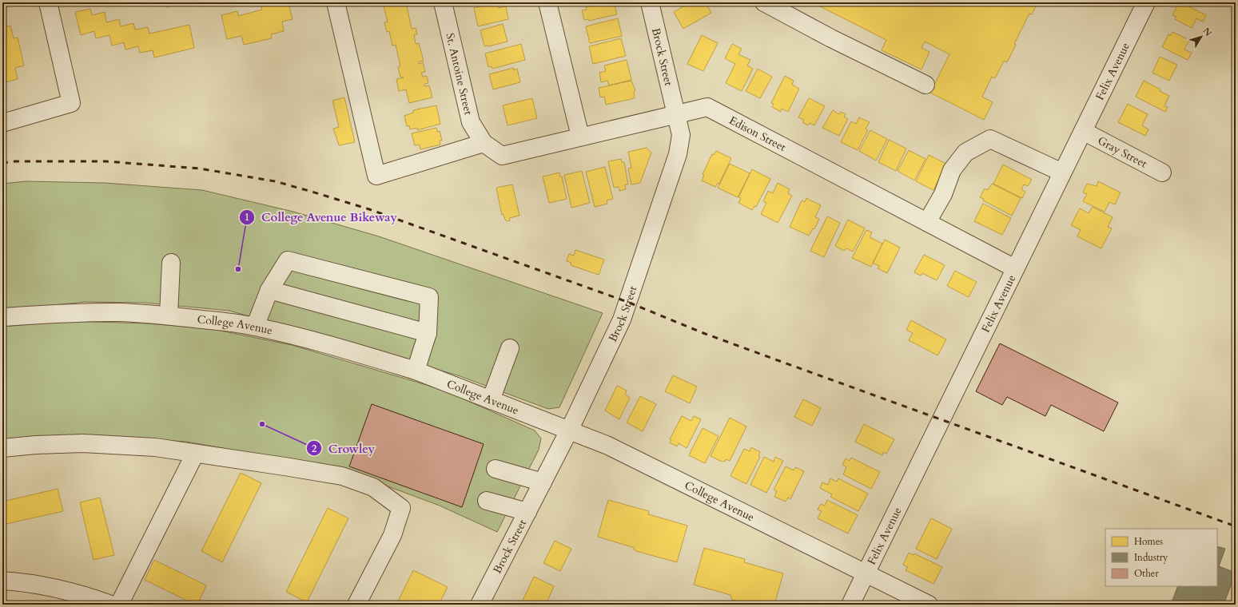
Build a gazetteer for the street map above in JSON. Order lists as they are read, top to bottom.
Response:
{
  "streets": {
    "street": [
      "Brock Street",
      "Felix Avenue",
      "St. Antoine Street",
      "Edison Street",
      "Gray Street",
      "College Avenue"
    ]
  },
  "crossings": [
    ["Brock Street", "Edison Street"],
    ["Brock Street", "College Avenue"],
    ["Felix Avenue", "Edison Street"],
    ["Felix Avenue", "Gray Street"],
    ["Felix Avenue", "College Avenue"],
    ["St. Antoine Street", "Edison Street"]
  ],
  "places": ["College Avenue Bikeway", "Crowley"],
  "legend": ["Homes", "Industry", "Other"],
  "north": "top right"
}
